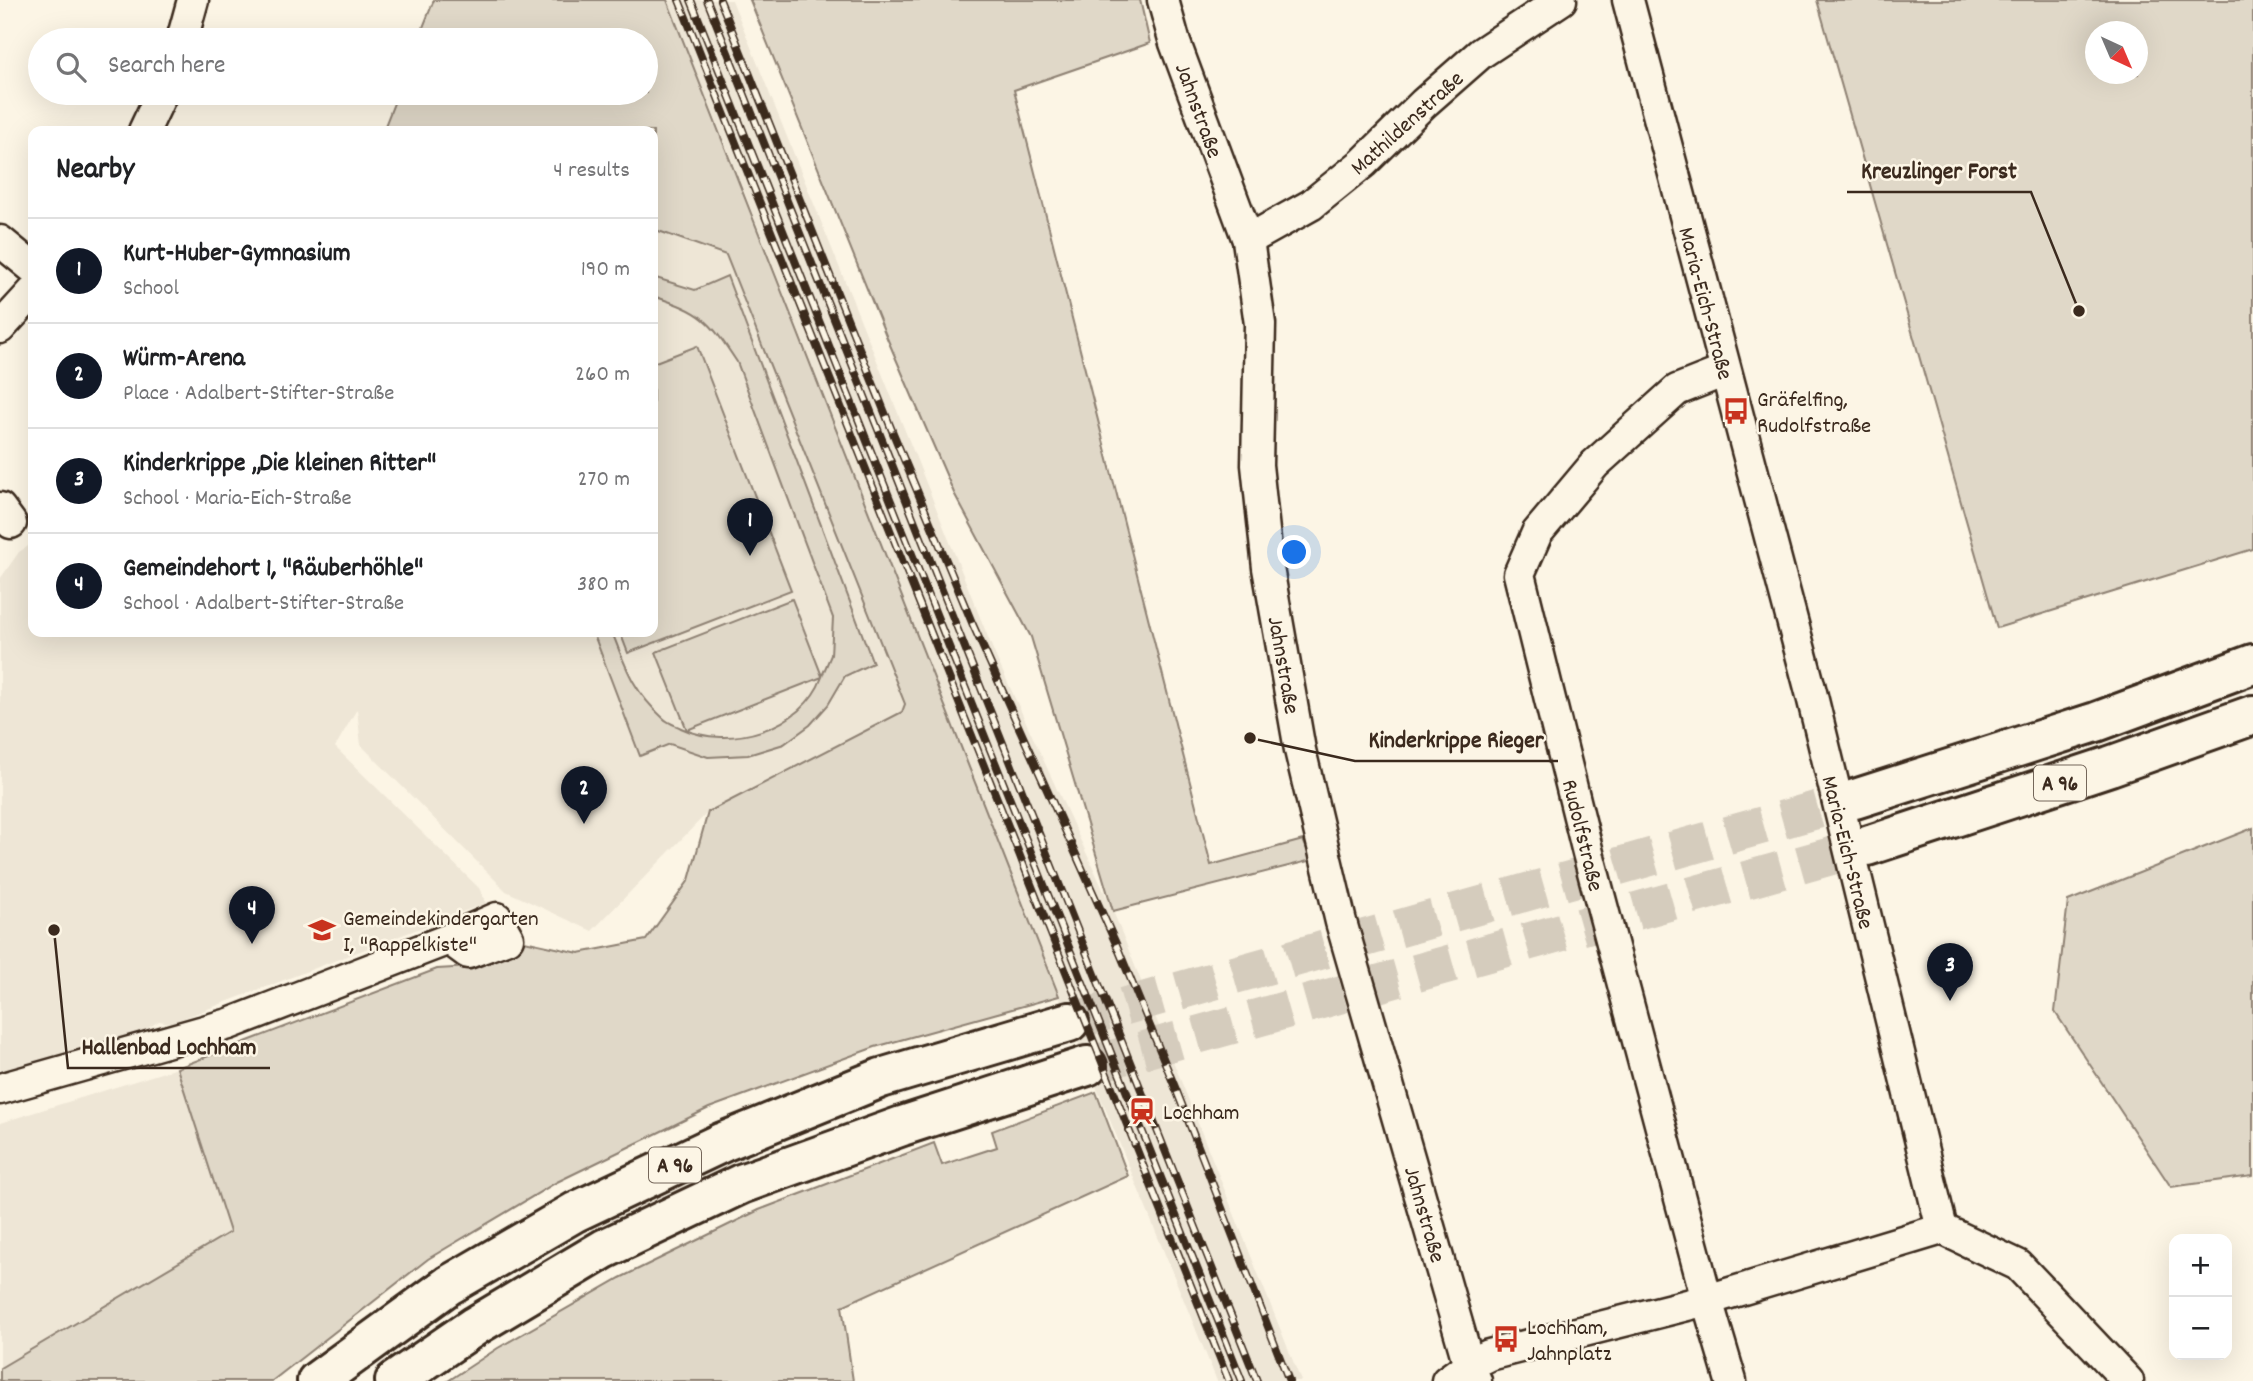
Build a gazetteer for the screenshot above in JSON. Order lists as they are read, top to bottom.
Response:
{
  "streets": {
    "highway": ["A 96"],
    "street": [
      "Jahnstraße",
      "Mathildenstraße",
      "Maria-Eich-Straße",
      "Rudolfstraße"
    ]
  },
  "crossings": [
    ["Jahnstraße", "Mathildenstraße"],
    ["Maria-Eich-Straße", "Rudolfstraße"]
  ],
  "places": {
    "other": ["Kreuzlinger Forst", "Kinderkrippe Rieger", "Hallenbad Lochham"],
    "bus stop": ["Gräfelfing, Rudolfstraße", "Lochham, Jahnplatz"],
    "school or university": ["Gemeindekindergarten I, \"Rappelkiste\""],
    "station": ["Lochham"]
  },
  "north": "bottom right",
  "page": {
    "search": "Search here",
    "heading": ["Nearby", "4 results"],
    "list": [
      {
        "mark": "1",
        "name": "Kurt-Huber-Gymnasium",
        "note": "School",
        "value": "190 m"
      },
      {
        "mark": "2",
        "name": "Würm-Arena",
        "note": "Place · Adalbert-Stifter-Straße",
        "value": "260 m"
      },
      {
        "mark": "3",
        "name": "Kinderkrippe „Die kleinen Ritter\"",
        "note": "School · Maria-Eich-Straße",
        "value": "270 m"
      },
      {
        "mark": "4",
        "name": "Gemeindehort 1, \"Räuberhöhle\"",
        "note": "School · Adalbert-Stifter-Straße",
        "value": "380 m"
      }
    ],
    "pins": [
      "1",
      "2",
      "4",
      "3"
    ],
    "map_buttons": ["+", "−"]
  }
}
